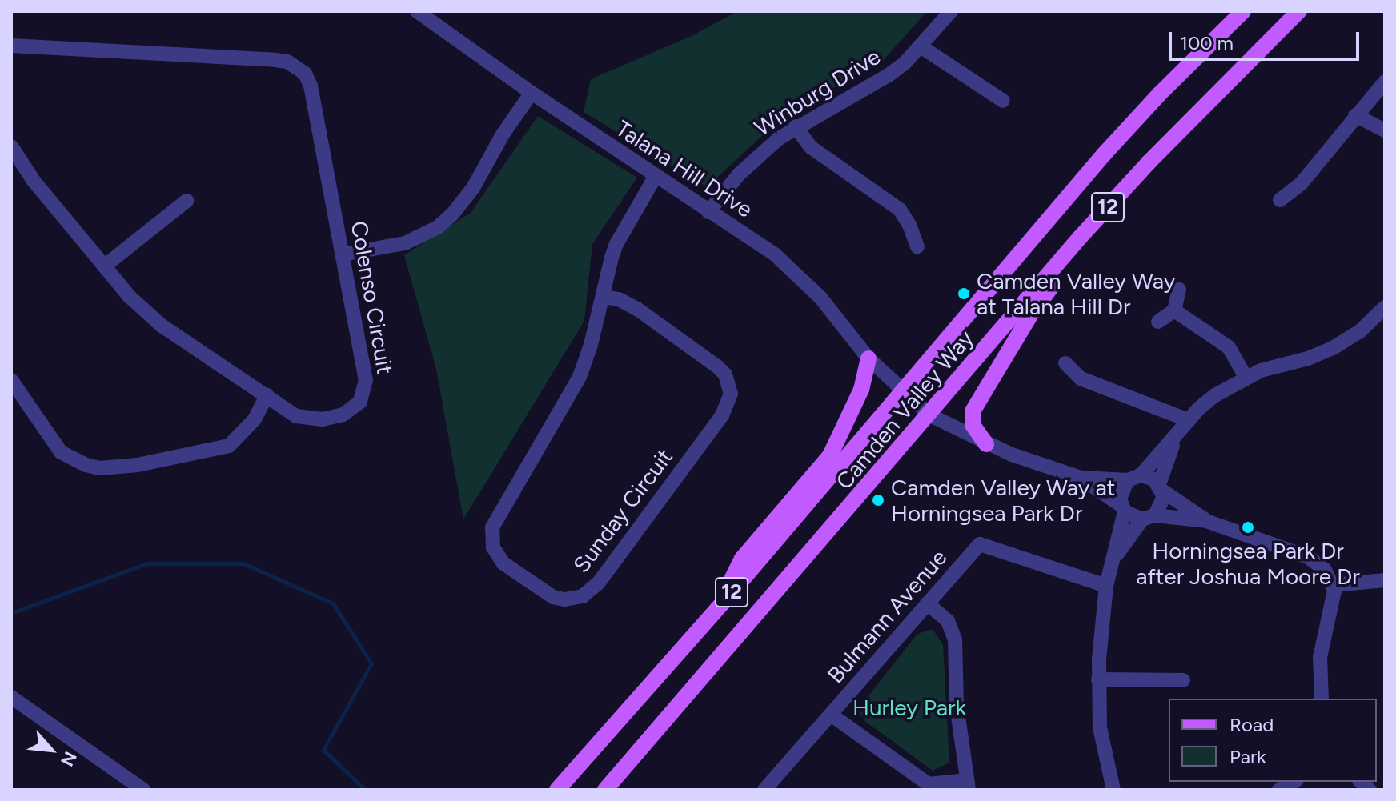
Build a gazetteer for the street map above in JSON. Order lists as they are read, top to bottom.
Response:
{
  "streets": {
    "main road": ["12", "Camden Valley Way"],
    "street": [
      "Winburg Drive",
      "Talana Hill Drive",
      "Colenso Circuit",
      "Sunday Circuit",
      "Bulmann Avenue"
    ]
  },
  "crossings": [
    ["Winburg Drive", "Talana Hill Drive"],
    ["Talana Hill Drive", "Camden Valley Way"],
    ["Talana Hill Drive", "Sunday Circuit"]
  ],
  "parks": ["Hurley Park"],
  "places": ["Camden Valley Way at Talana Hill Dr", "Camden Valley Way at Horningsea Park Dr", "Horningsea Park Dr after Joshua Moore Dr"],
  "legend": ["Road", "Park"],
  "scale_bar": "100 m",
  "north": "bottom right"
}
